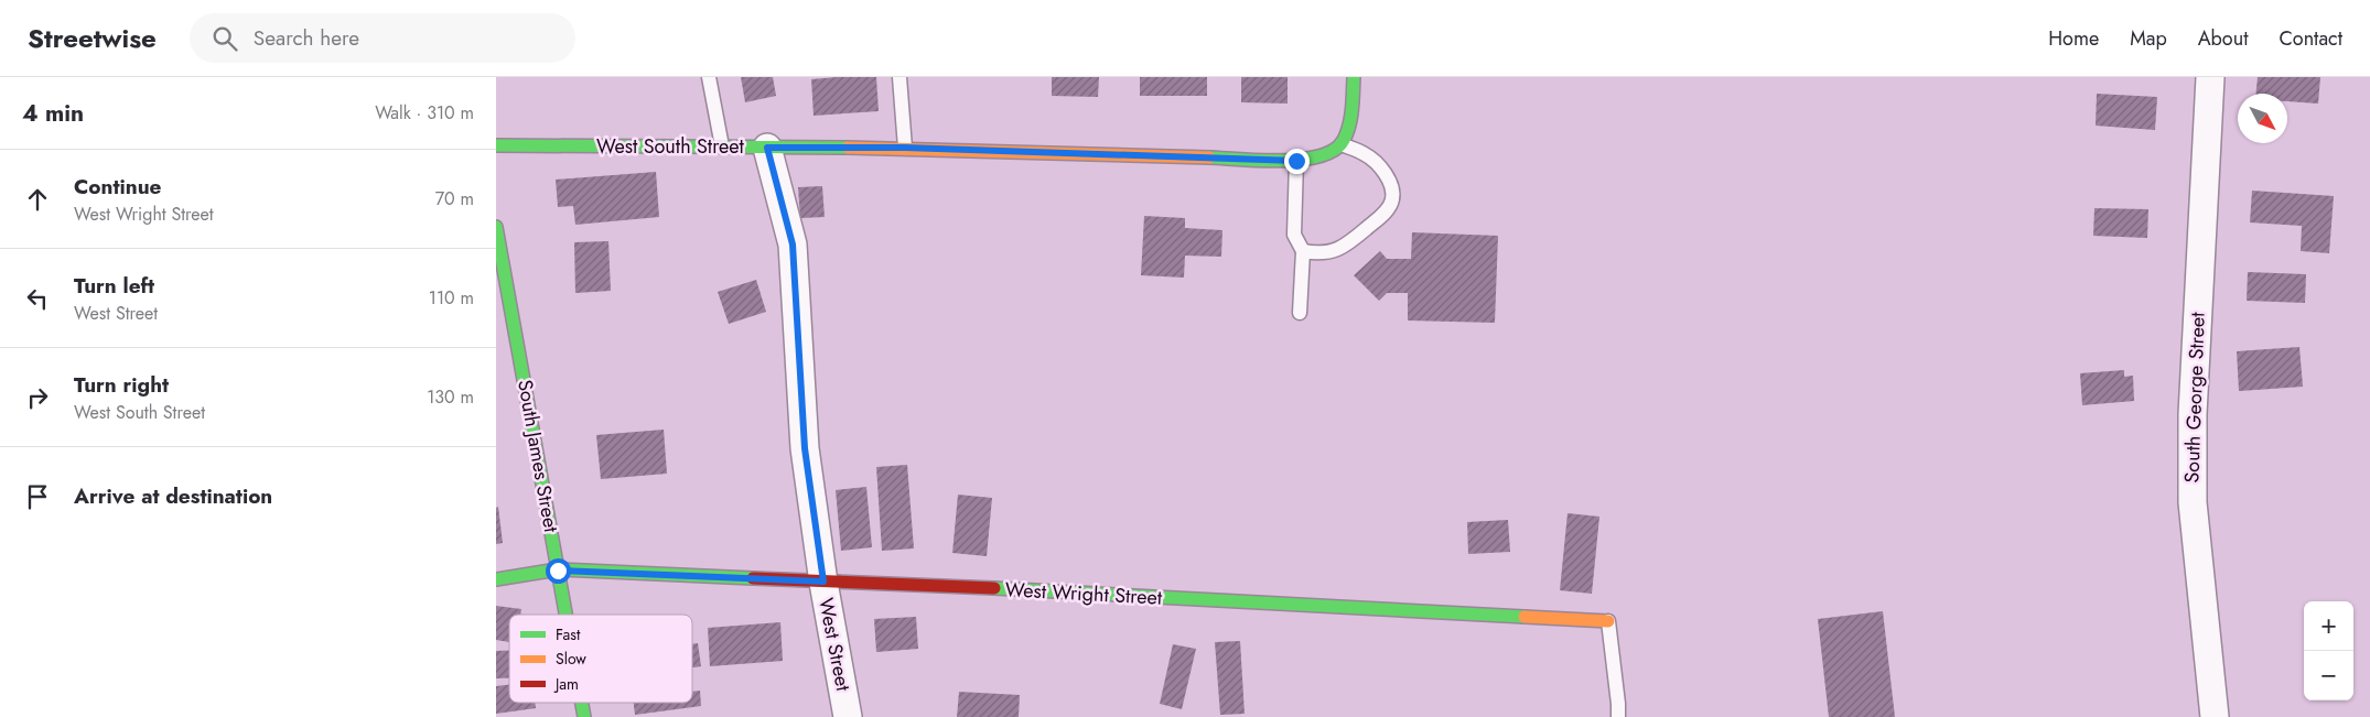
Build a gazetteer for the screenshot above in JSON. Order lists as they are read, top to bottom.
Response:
{
  "streets": {
    "street": [
      "West South Street",
      "South George Street",
      "South James Street",
      "West Wright Street",
      "West Street"
    ]
  },
  "crossings": [
    ["West South Street", "West Street"],
    ["South James Street", "West Wright Street"],
    ["West Wright Street", "West Street"]
  ],
  "legend": ["Fast", "Slow", "Jam"],
  "north": "bottom right",
  "page": {
    "header": "Streetwise",
    "search": "Search here",
    "nav": [
      "Home",
      "Map",
      "About",
      "Contact"
    ],
    "heading": ["4 min", "Walk · 310 m"],
    "list": [
      ["Continue", "West Wright Street", "70 m"],
      ["Turn left", "West Street", "110 m"],
      ["Turn right", "West South Street", "130 m"],
      "Arrive at destination"
    ],
    "map_buttons": ["+", "−"]
  }
}
